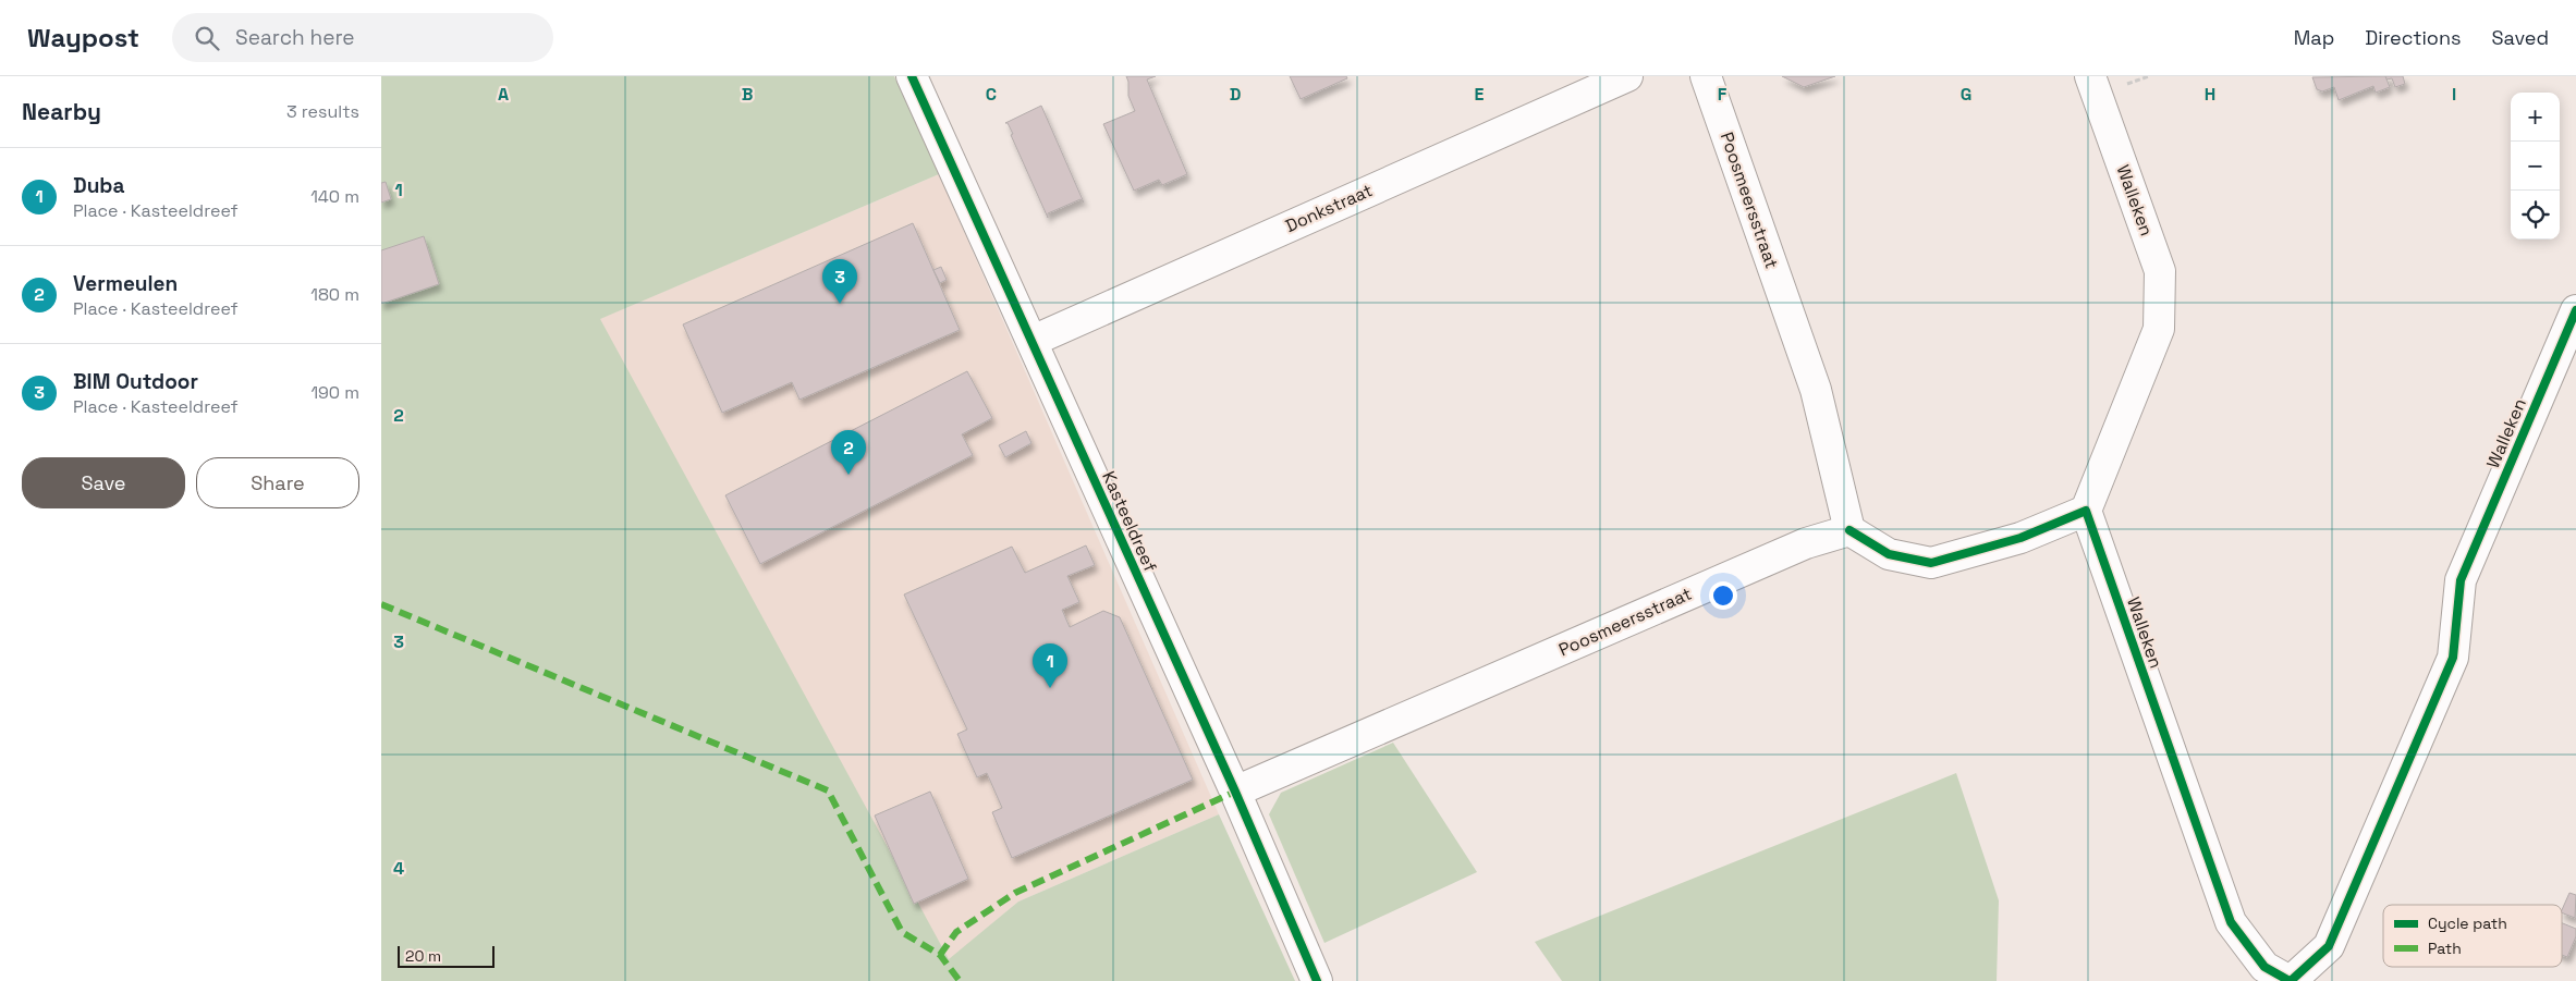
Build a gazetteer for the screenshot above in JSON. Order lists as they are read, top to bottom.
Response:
{
  "streets": {
    "street": [
      "Poosmeersstraat",
      "Walleken",
      "Donkstraat",
      "Kasteeldreef"
    ]
  },
  "crossings": [
    ["Poosmeersstraat", "Kasteeldreef"],
    ["Donkstraat", "Kasteeldreef"]
  ],
  "legend": ["Cycle path", "Path"],
  "scale_bar": "20 m",
  "page": {
    "header": "Waypost",
    "search": "Search here",
    "nav": ["Map", "Directions", "Saved"],
    "heading": ["Nearby", "3 results"],
    "map_buttons": ["+", "−"],
    "list": [
      {
        "mark": "1",
        "name": "Duba",
        "note": "Place · Kasteeldreef",
        "value": "140 m"
      },
      {
        "mark": "2",
        "name": "Vermeulen",
        "note": "Place · Kasteeldreef",
        "value": "180 m"
      },
      {
        "mark": "3",
        "name": "BIM Outdoor",
        "note": "Place · Kasteeldreef",
        "value": "190 m"
      }
    ],
    "pins": ["3", "2", "1"],
    "buttons": ["Save", "Share"],
    "scale": "20 m"
  },
  "grid": {
    "columns": [
      "A",
      "B",
      "C",
      "D",
      "E",
      "F",
      "G",
      "H",
      "I"
    ],
    "rows": [
      "1",
      "2",
      "3",
      "4"
    ]
  }
}
